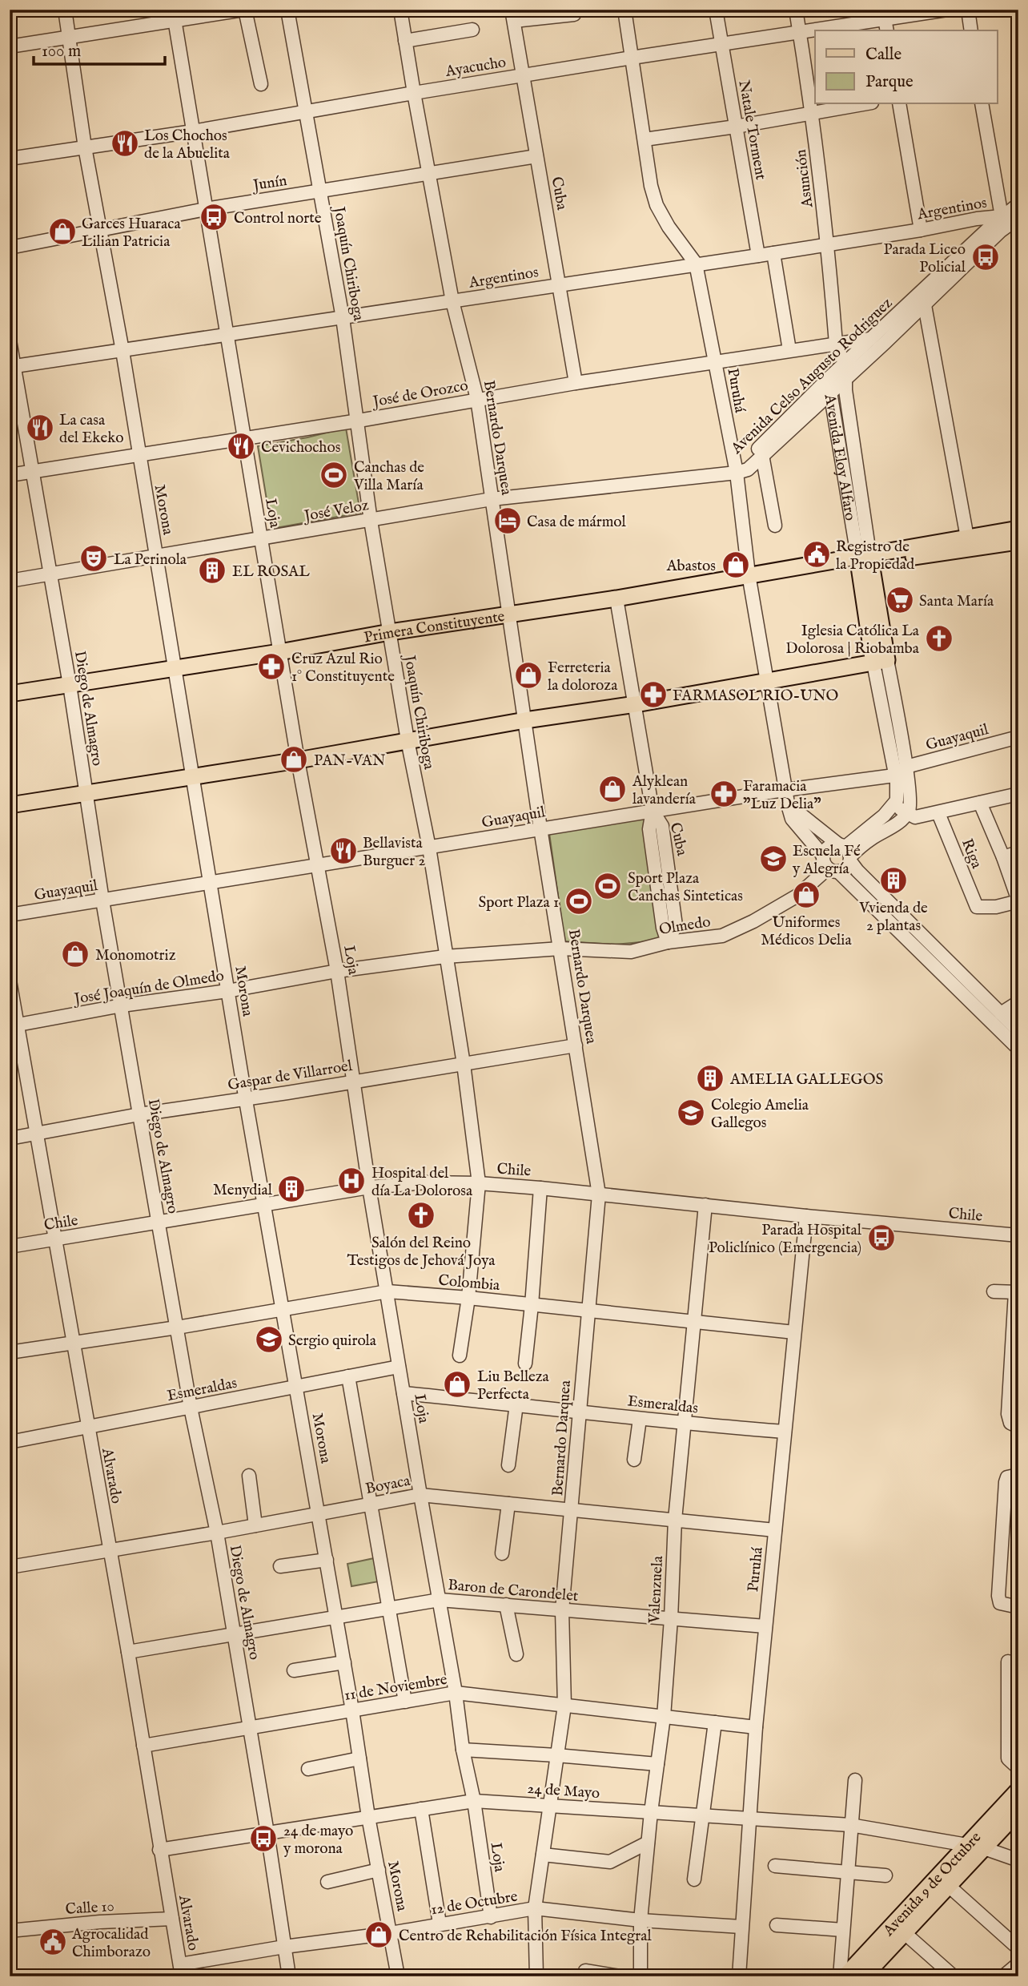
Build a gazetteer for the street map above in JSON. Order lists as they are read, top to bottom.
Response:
{
  "streets": {
    "main road": ["Avenida Eloy Alfaro", "Primera Constituyente", "Avenida 9 de Octubre"],
    "street": [
      "Ayacucho",
      "Natale Torment",
      "Asunción",
      "Junín",
      "Cuba",
      "Argentinos",
      "Joaquín Chiriboga",
      "Avenida Celso Augusto Rodriguez",
      "Puruhá",
      "José de Orozco",
      "Bernardo Darquea",
      "Morona",
      "José Veloz",
      "Loja",
      "Diego de Almagro",
      "Guayaquil",
      "Riga",
      "Olmedo",
      "José Joaquín de Olmedo",
      "Gaspar de Villarroel",
      "Chile",
      "Colombia",
      "Esmeraldas",
      "Alvarado",
      "Boyaca",
      "Baron de Carondelet",
      "Valenzuela",
      "11 de Noviembre",
      "24 de Mayo",
      "12 de Octubre",
      "Calle 10"
    ]
  },
  "crossings": [
    ["Ayacucho", "Natale Torment"],
    ["Ayacucho", "Asunción"],
    ["Ayacucho", "Cuba"],
    ["Ayacucho", "Joaquín Chiriboga"],
    ["Ayacucho", "Puruhá"],
    ["Ayacucho", "Bernardo Darquea"],
    ["Ayacucho", "Morona"],
    ["Ayacucho", "Loja"],
    ["Natale Torment", "Argentinos"],
    ["Asunción", "Argentinos"],
    ["Asunción", "Avenida Celso Augusto Rodriguez"],
    ["Asunción", "José de Orozco"],
    ["Asunción", "Avenida Eloy Alfaro"],
    ["Junín", "Cuba"],
    ["Junín", "Joaquín Chiriboga"],
    ["Junín", "Bernardo Darquea"],
    ["Junín", "Morona"],
    ["Junín", "Loja"],
    ["Cuba", "Argentinos"],
    ["Cuba", "José de Orozco"],
    ["Cuba", "Primera Constituyente"],
    ["Cuba", "Guayaquil"],
    ["Cuba", "Olmedo"],
    ["Argentinos", "Joaquín Chiriboga"],
    ["Argentinos", "Avenida Celso Augusto Rodriguez"],
    ["Argentinos", "Puruhá"],
    ["Argentinos", "Bernardo Darquea"],
    ["Argentinos", "Morona"],
    ["Argentinos", "Loja"],
    ["Argentinos", "Diego de Almagro"],
    ["Joaquín Chiriboga", "José de Orozco"],
    ["Joaquín Chiriboga", "José Veloz"],
    ["Joaquín Chiriboga", "Primera Constituyente"],
    ["Joaquín Chiriboga", "Guayaquil"],
    ["Joaquín Chiriboga", "José Joaquín de Olmedo"],
    ["Joaquín Chiriboga", "Gaspar de Villarroel"],
    ["Joaquín Chiriboga", "Chile"],
    ["Joaquín Chiriboga", "Colombia"],
    ["Avenida Celso Augusto Rodriguez", "Puruhá"],
    ["Avenida Celso Augusto Rodriguez", "José de Orozco"],
    ["Avenida Celso Augusto Rodriguez", "Avenida Eloy Alfaro"],
    ["Avenida Celso Augusto Rodriguez", "José Veloz"],
    ["Puruhá", "José de Orozco"],
    ["Puruhá", "José Veloz"],
    ["Puruhá", "Primera Constituyente"],
    ["Puruhá", "Guayaquil"],
    ["Puruhá", "Chile"],
    ["Puruhá", "Colombia"],
    ["Puruhá", "Esmeraldas"],
    ["Puruhá", "Boyaca"],
    ["Puruhá", "Baron de Carondelet"],
    ["Puruhá", "11 de Noviembre"],
    ["Puruhá", "24 de Mayo"],
    ["Puruhá", "12 de Octubre"],
    ["José de Orozco", "Bernardo Darquea"],
    ["José de Orozco", "Morona"],
    ["José de Orozco", "Loja"],
    ["José de Orozco", "Diego de Almagro"],
    ["Bernardo Darquea", "José Veloz"],
    ["Bernardo Darquea", "Primera Constituyente"],
    ["Bernardo Darquea", "Guayaquil"],
    ["Bernardo Darquea", "Olmedo"],
    ["Bernardo Darquea", "José Joaquín de Olmedo"],
    ["Bernardo Darquea", "Gaspar de Villarroel"],
    ["Bernardo Darquea", "Chile"],
    ["Bernardo Darquea", "Colombia"],
    ["Bernardo Darquea", "Esmeraldas"],
    ["Bernardo Darquea", "Boyaca"],
    ["Bernardo Darquea", "Baron de Carondelet"],
    ["Bernardo Darquea", "11 de Noviembre"],
    ["Bernardo Darquea", "24 de Mayo"],
    ["Bernardo Darquea", "12 de Octubre"],
    ["Avenida Eloy Alfaro", "Primera Constituyente"],
    ["Avenida Eloy Alfaro", "Guayaquil"],
    ["Morona", "José Veloz"],
    ["Morona", "Primera Constituyente"],
    ["Morona", "Guayaquil"],
    ["Morona", "José Joaquín de Olmedo"],
    ["Morona", "Gaspar de Villarroel"],
    ["Morona", "Chile"],
    ["Morona", "Colombia"],
    ["Morona", "Esmeraldas"],
    ["Morona", "Boyaca"],
    ["Morona", "Baron de Carondelet"],
    ["Morona", "11 de Noviembre"],
    ["Morona", "24 de Mayo"],
    ["Morona", "12 de Octubre"],
    ["José Veloz", "Loja"],
    ["José Veloz", "Diego de Almagro"],
    ["Loja", "Primera Constituyente"],
    ["Loja", "Guayaquil"],
    ["Loja", "José Joaquín de Olmedo"],
    ["Loja", "Gaspar de Villarroel"],
    ["Loja", "Chile"],
    ["Loja", "Colombia"],
    ["Loja", "Esmeraldas"],
    ["Loja", "Boyaca"],
    ["Loja", "Baron de Carondelet"],
    ["Loja", "11 de Noviembre"],
    ["Loja", "24 de Mayo"],
    ["Loja", "12 de Octubre"],
    ["Primera Constituyente", "Diego de Almagro"],
    ["Diego de Almagro", "Guayaquil"],
    ["Diego de Almagro", "José Joaquín de Olmedo"],
    ["Diego de Almagro", "Gaspar de Villarroel"],
    ["Diego de Almagro", "Chile"],
    ["Diego de Almagro", "Colombia"],
    ["Diego de Almagro", "Esmeraldas"],
    ["Diego de Almagro", "Boyaca"],
    ["Diego de Almagro", "Baron de Carondelet"],
    ["Diego de Almagro", "11 de Noviembre"],
    ["Diego de Almagro", "24 de Mayo"],
    ["Diego de Almagro", "12 de Octubre"],
    ["Olmedo", "José Joaquín de Olmedo"],
    ["José Joaquín de Olmedo", "Alvarado"],
    ["Gaspar de Villarroel", "Alvarado"],
    ["Chile", "Alvarado"],
    ["Chile", "Valenzuela"],
    ["Colombia", "Alvarado"],
    ["Colombia", "Valenzuela"],
    ["Esmeraldas", "Alvarado"],
    ["Esmeraldas", "Valenzuela"],
    ["Alvarado", "Boyaca"],
    ["Alvarado", "Baron de Carondelet"],
    ["Alvarado", "11 de Noviembre"],
    ["Alvarado", "24 de Mayo"],
    ["Alvarado", "12 de Octubre"],
    ["Alvarado", "Calle 10"],
    ["Boyaca", "Valenzuela"],
    ["Baron de Carondelet", "Valenzuela"],
    ["Valenzuela", "11 de Noviembre"],
    ["Valenzuela", "24 de Mayo"],
    ["Valenzuela", "12 de Octubre"],
    ["24 de Mayo", "Avenida 9 de Octubre"]
  ],
  "places": {
    "restaurant": [
      "Los Chochos de la Abuelita",
      "La casa del Ekeko",
      "Cevichochos",
      "Bellavista Burguer 2"
    ],
    "bus stop": [
      "Control norte",
      "Parada Liceo Policial",
      "Parada Hospital Policlínico (Emergencia)",
      "24 de mayo y morona"
    ],
    "shop": [
      "Garces Huaraca Lilian Patricia",
      "Abastos",
      "Ferreteria la doloroza",
      "PAN-VAN",
      "Alyklean lavandería",
      "Uniformes Médicos Delia",
      "Monomotriz",
      "Liu Belleza Perfecta",
      "Centro de Rehabilitación Física Integral"
    ],
    "sports": ["Canchas de Villa María", "Sport Plaza Canchas Sinteticas", "Sport Plaza 1"],
    "hotel": ["Casa de mármol"],
    "public building": ["Registro de la Propiedad", "Agrocalidad Chimborazo"],
    "theatre": ["La Perinola"],
    "building": [
      "EL ROSAL",
      "Vvienda de 2 plantas",
      "AMELIA GALLEGOS",
      "Menydial"
    ],
    "supermarket": ["Santa María"],
    "church": ["Iglesia Católica La Dolorosa | Riobamba", "Salón del Reino Testigos de Jehová Joya"],
    "pharmacy": ["Cruz Azul Rio 1° Constituyente", "FARMASOL RIO-UNO", "Faramacia \"Luz Delia\""],
    "school or university": ["Escuela Fé y Alegría", "Colegio Amelia Gallegos", "Sergio quirola"],
    "hospital": ["Hospital del día La Dolorosa"]
  },
  "legend": ["Calle", "Parque"],
  "scale_bar": "100 m"
}
